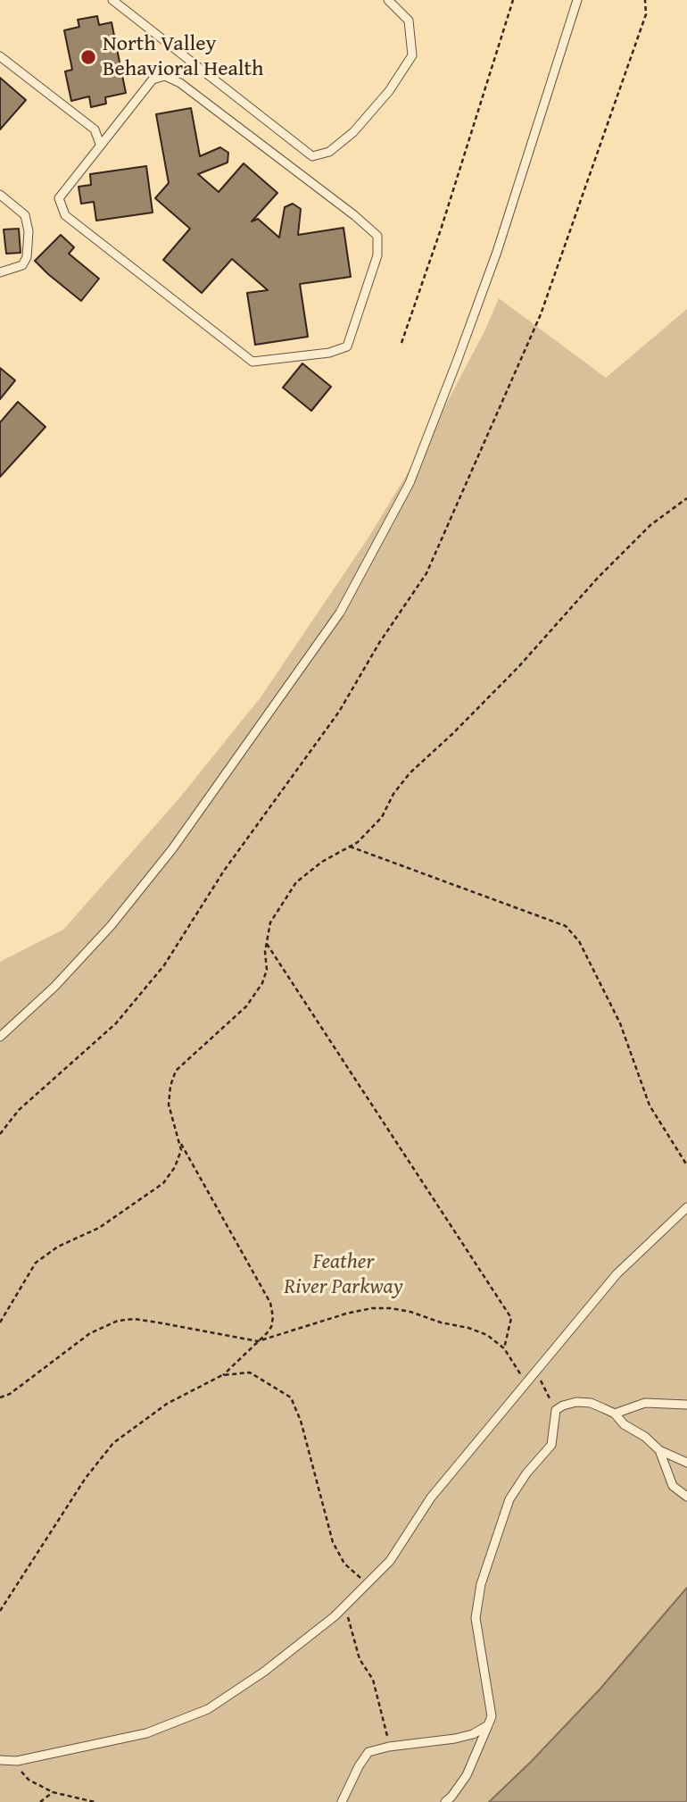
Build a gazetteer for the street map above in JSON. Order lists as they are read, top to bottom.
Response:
{
  "parks": ["Feather River Parkway"],
  "places": ["North Valley Behavioral Health"]
}
